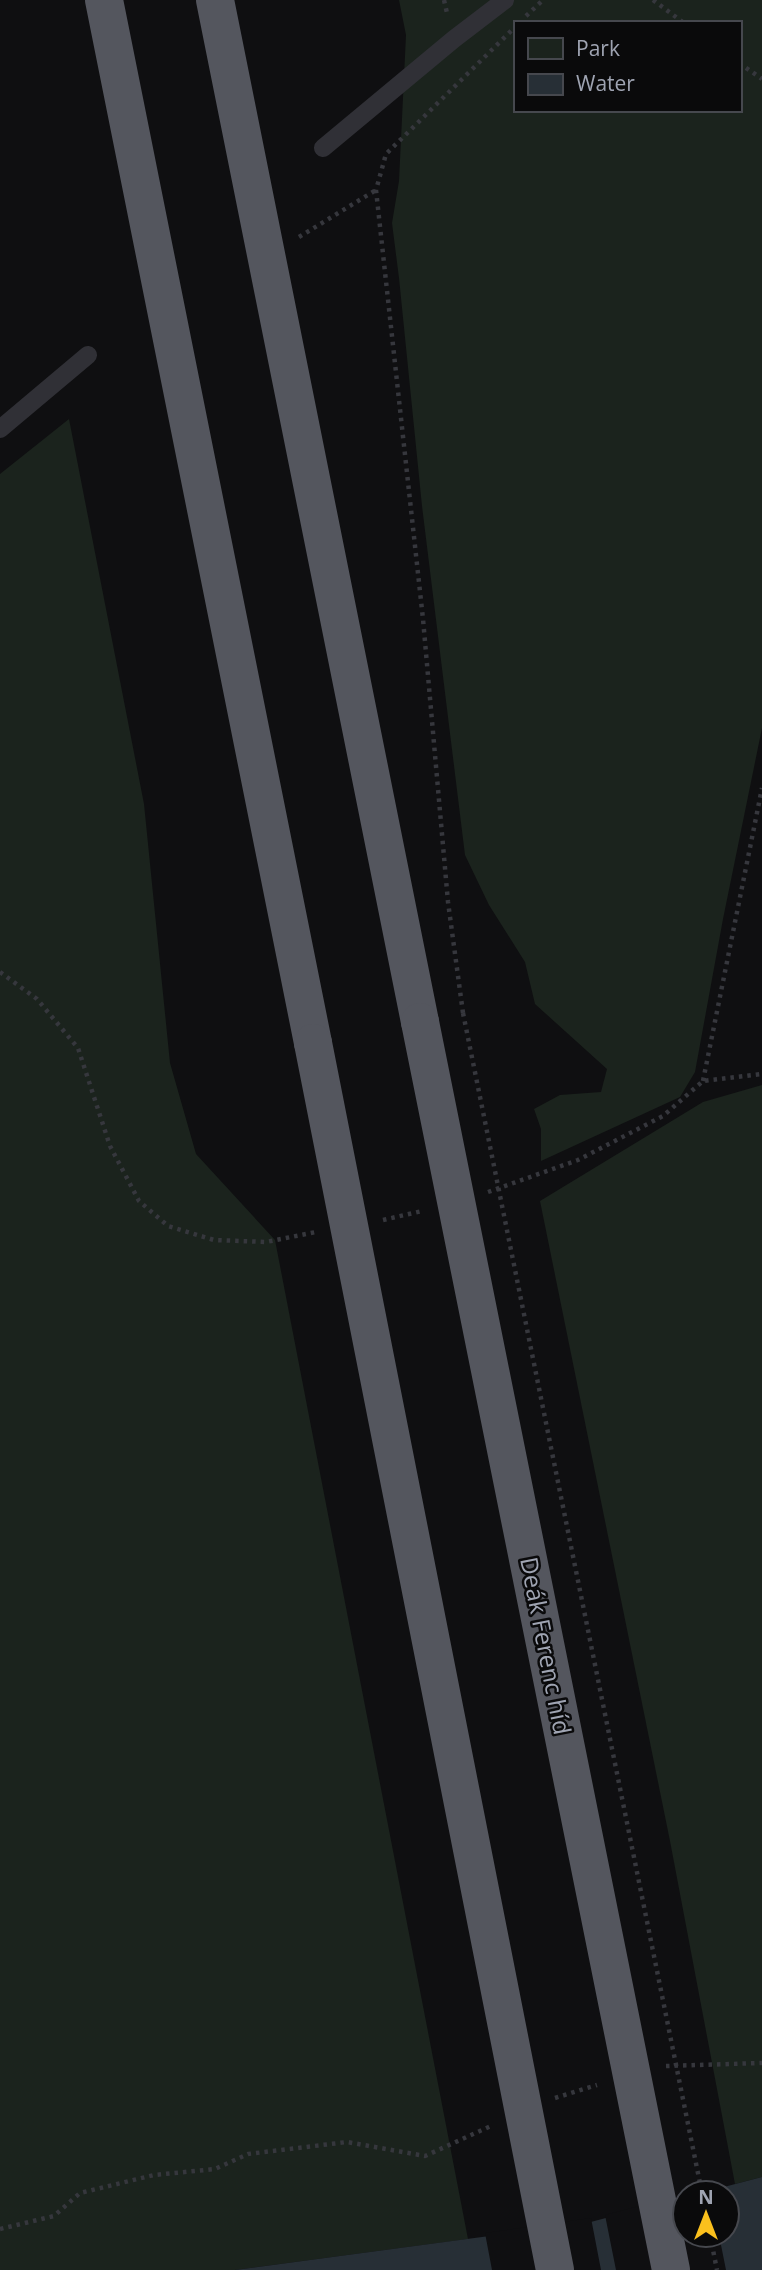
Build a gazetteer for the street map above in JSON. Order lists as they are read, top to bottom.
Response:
{
  "streets": {
    "highway": ["Deák Ferenc híd"]
  },
  "legend": ["Park", "Water"],
  "north": "top"
}
